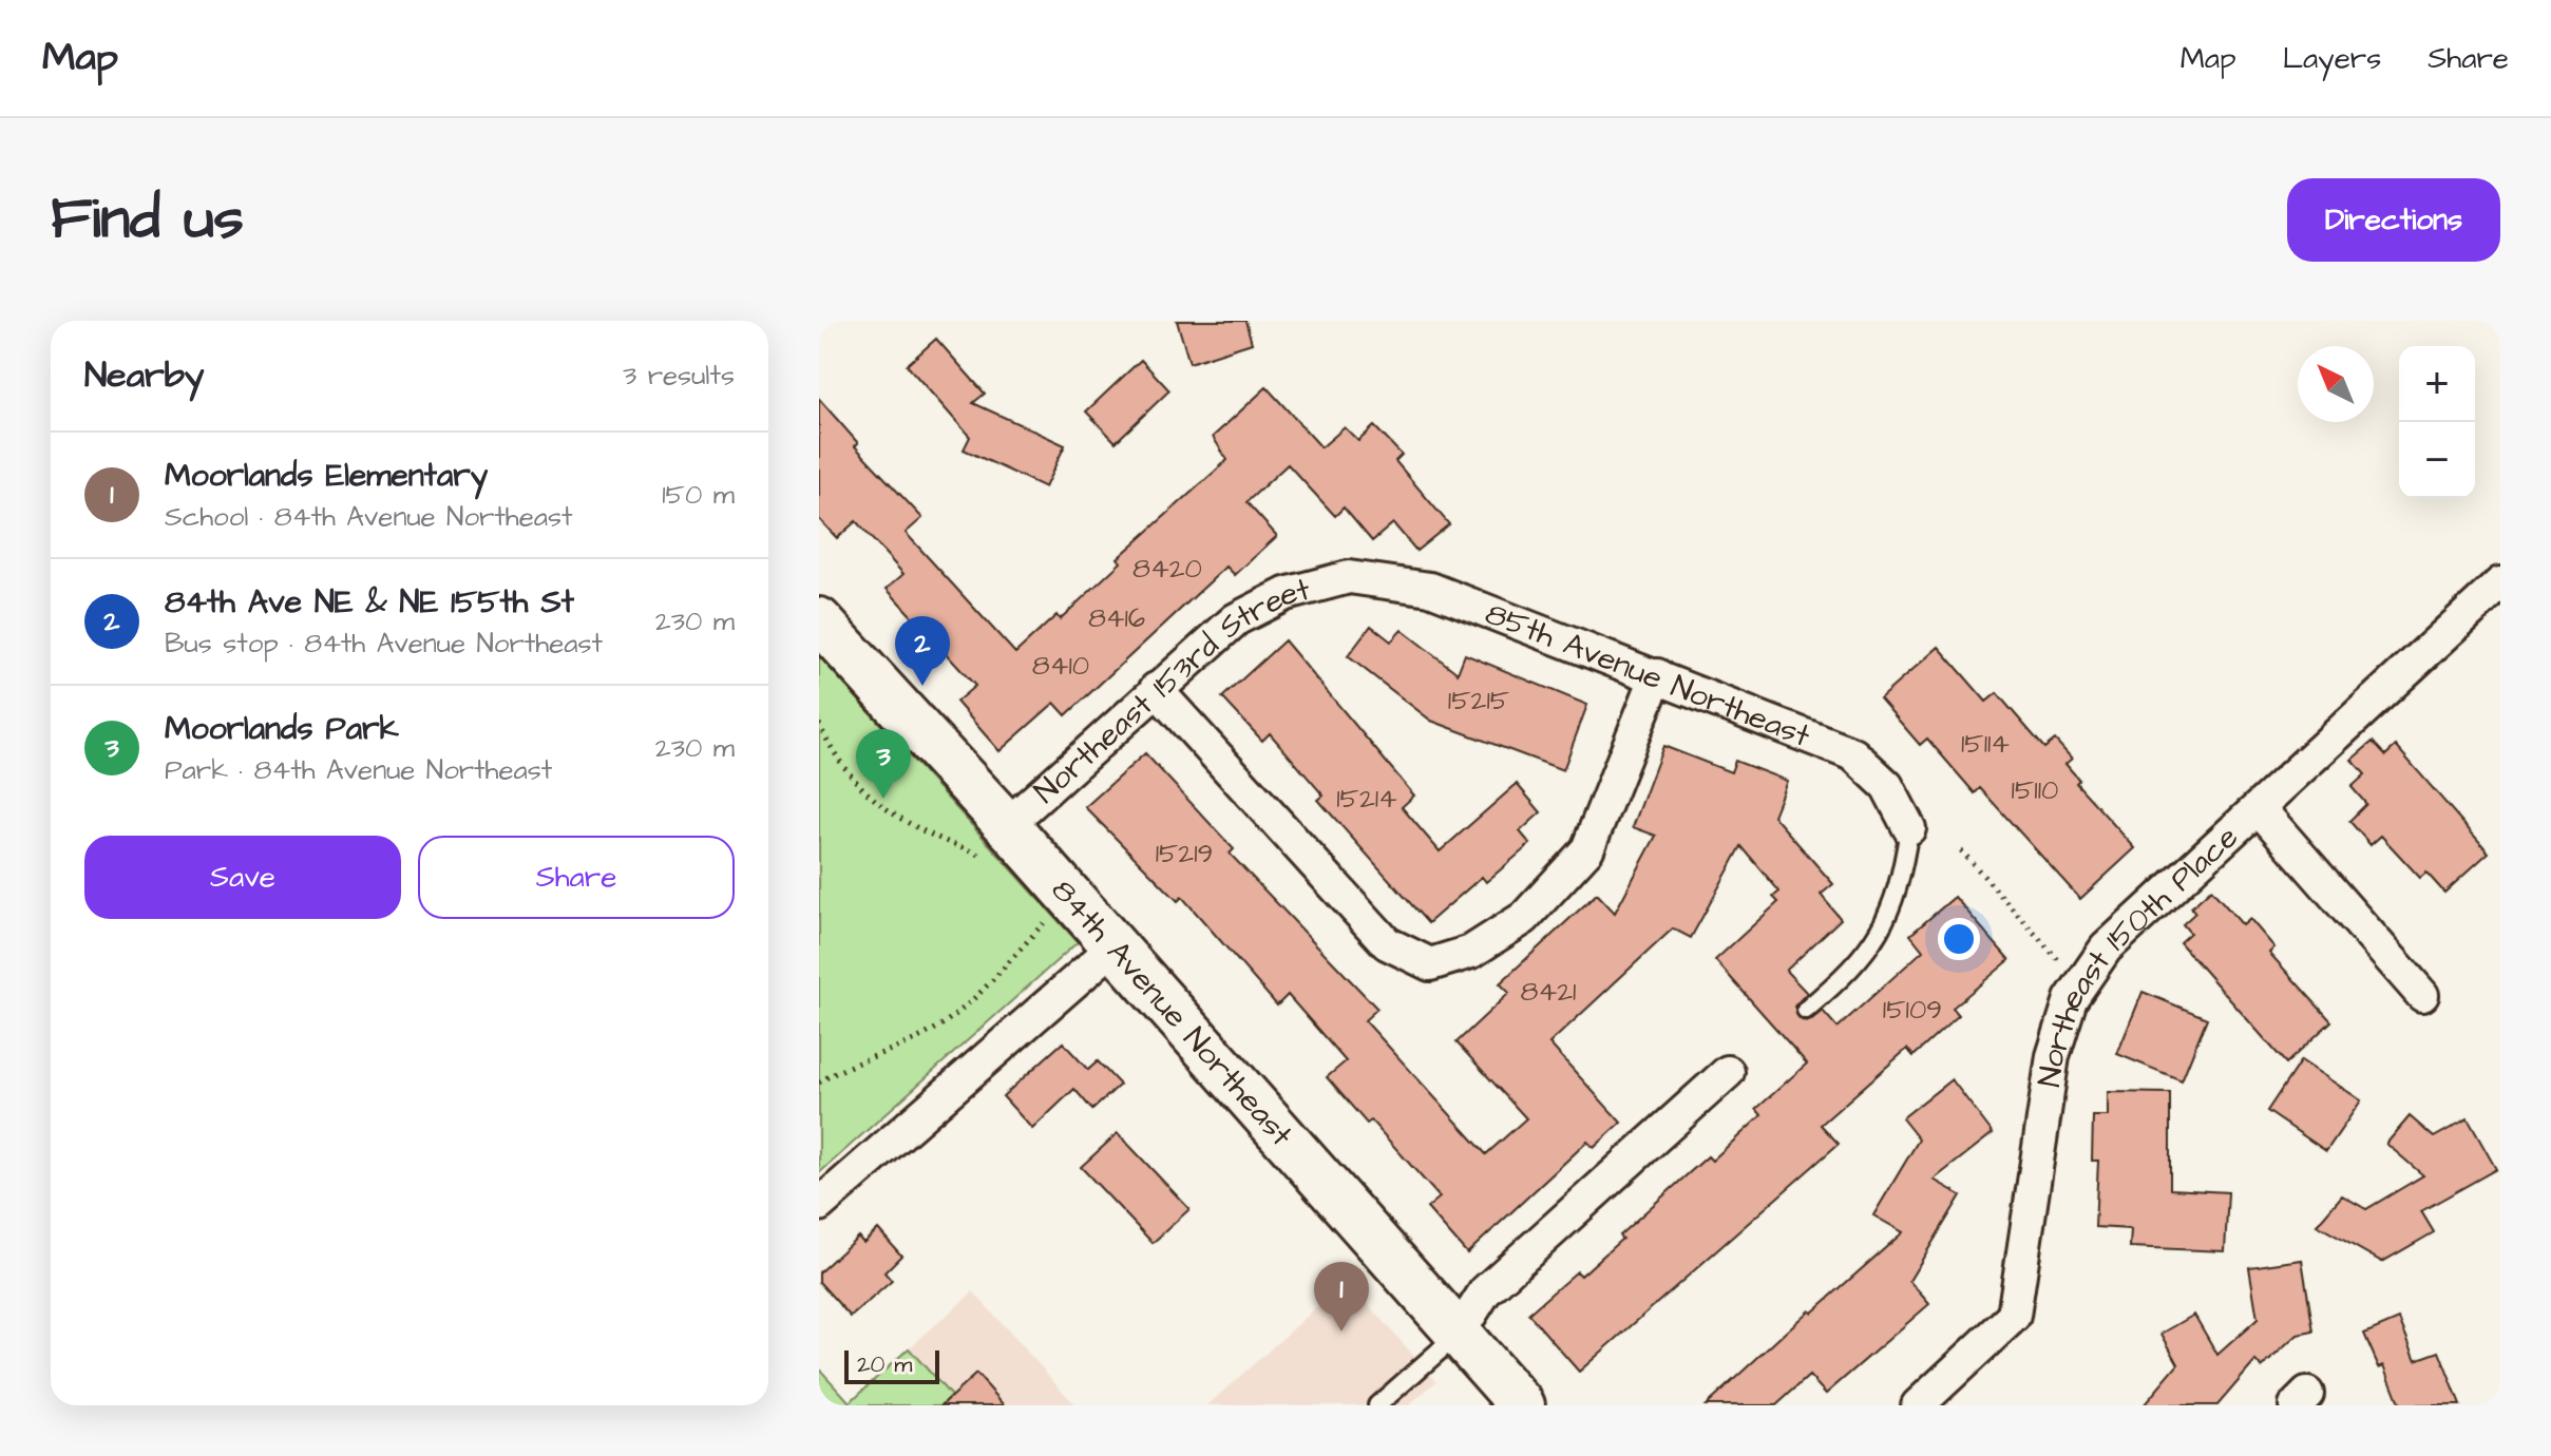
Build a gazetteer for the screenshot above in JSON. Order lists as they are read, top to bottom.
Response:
{
  "streets": {
    "street": [
      "85th Avenue Northeast",
      "Northeast 153rd Street",
      "Northeast 150th Place",
      "84th Avenue Northeast"
    ]
  },
  "crossings": [
    ["85th Avenue Northeast", "Northeast 153rd Street"],
    ["Northeast 153rd Street", "84th Avenue Northeast"]
  ],
  "house_numbers": [
    "8420",
    "8416",
    "8410",
    "15215",
    "15114",
    "15110",
    "15214",
    "15219",
    "8421",
    "15109"
  ],
  "scale_bar": "20 m",
  "north": "top left",
  "page": {
    "header": "Map",
    "nav": ["Map", "Layers", "Share"],
    "title": "Find us",
    "buttons": [
      "Directions",
      ["Save", "Share"]
    ],
    "heading": ["Nearby", "3 results"],
    "map_buttons": ["+", "−"],
    "list": [
      {
        "mark": "1",
        "name": "Moorlands Elementary",
        "note": "School · 84th Avenue Northeast",
        "value": "150 m"
      },
      {
        "mark": "2",
        "name": "84th Ave NE & NE 155th St",
        "note": "Bus stop · 84th Avenue Northeast",
        "value": "230 m"
      },
      {
        "mark": "3",
        "name": "Moorlands Park",
        "note": "Park · 84th Avenue Northeast",
        "value": "230 m"
      }
    ],
    "pins": ["2", "3", "1"],
    "scale": "20 m"
  }
}
